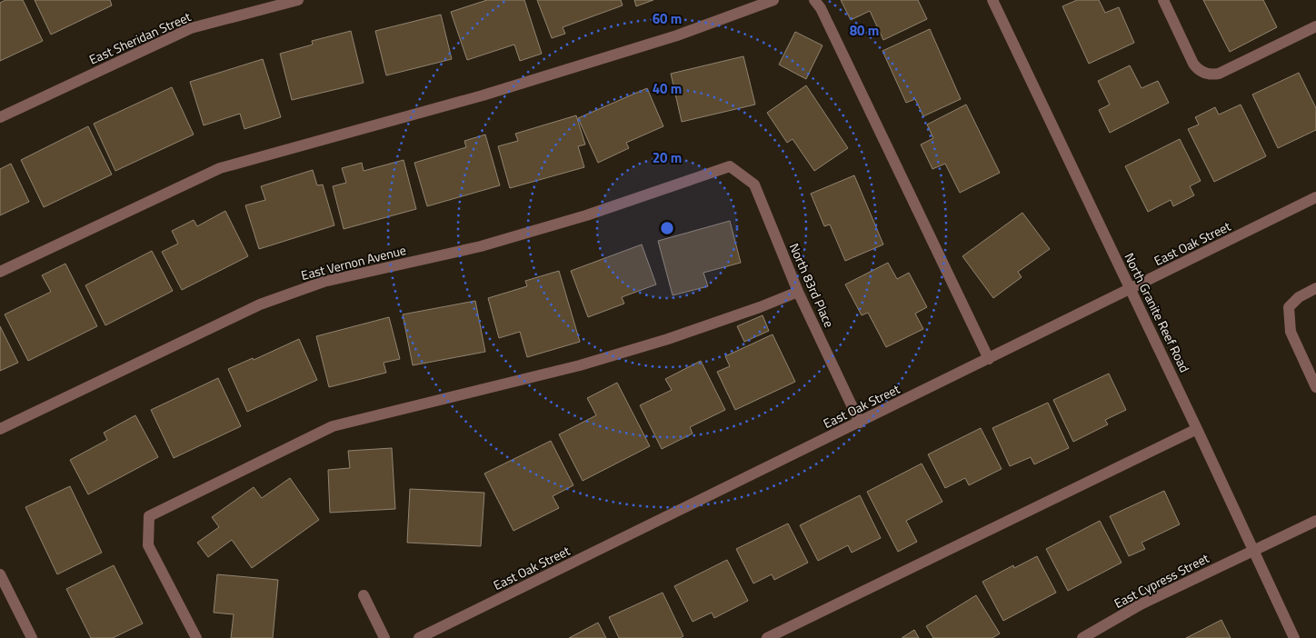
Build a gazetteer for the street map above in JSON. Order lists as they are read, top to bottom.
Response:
{
  "streets": {
    "street": [
      "East Sheridan Street",
      "East Oak Street",
      "East Vernon Avenue",
      "North 83rd Place",
      "North Granite Reef Road",
      "East Cypress Street"
    ]
  },
  "crossings": [
    ["East Oak Street", "North 83rd Place"],
    ["East Oak Street", "North Granite Reef Road"],
    ["East Vernon Avenue", "North 83rd Place"],
    ["North Granite Reef Road", "East Cypress Street"]
  ],
  "rings": [
    "60 m",
    "80 m",
    "40 m",
    "20 m"
  ]
}
